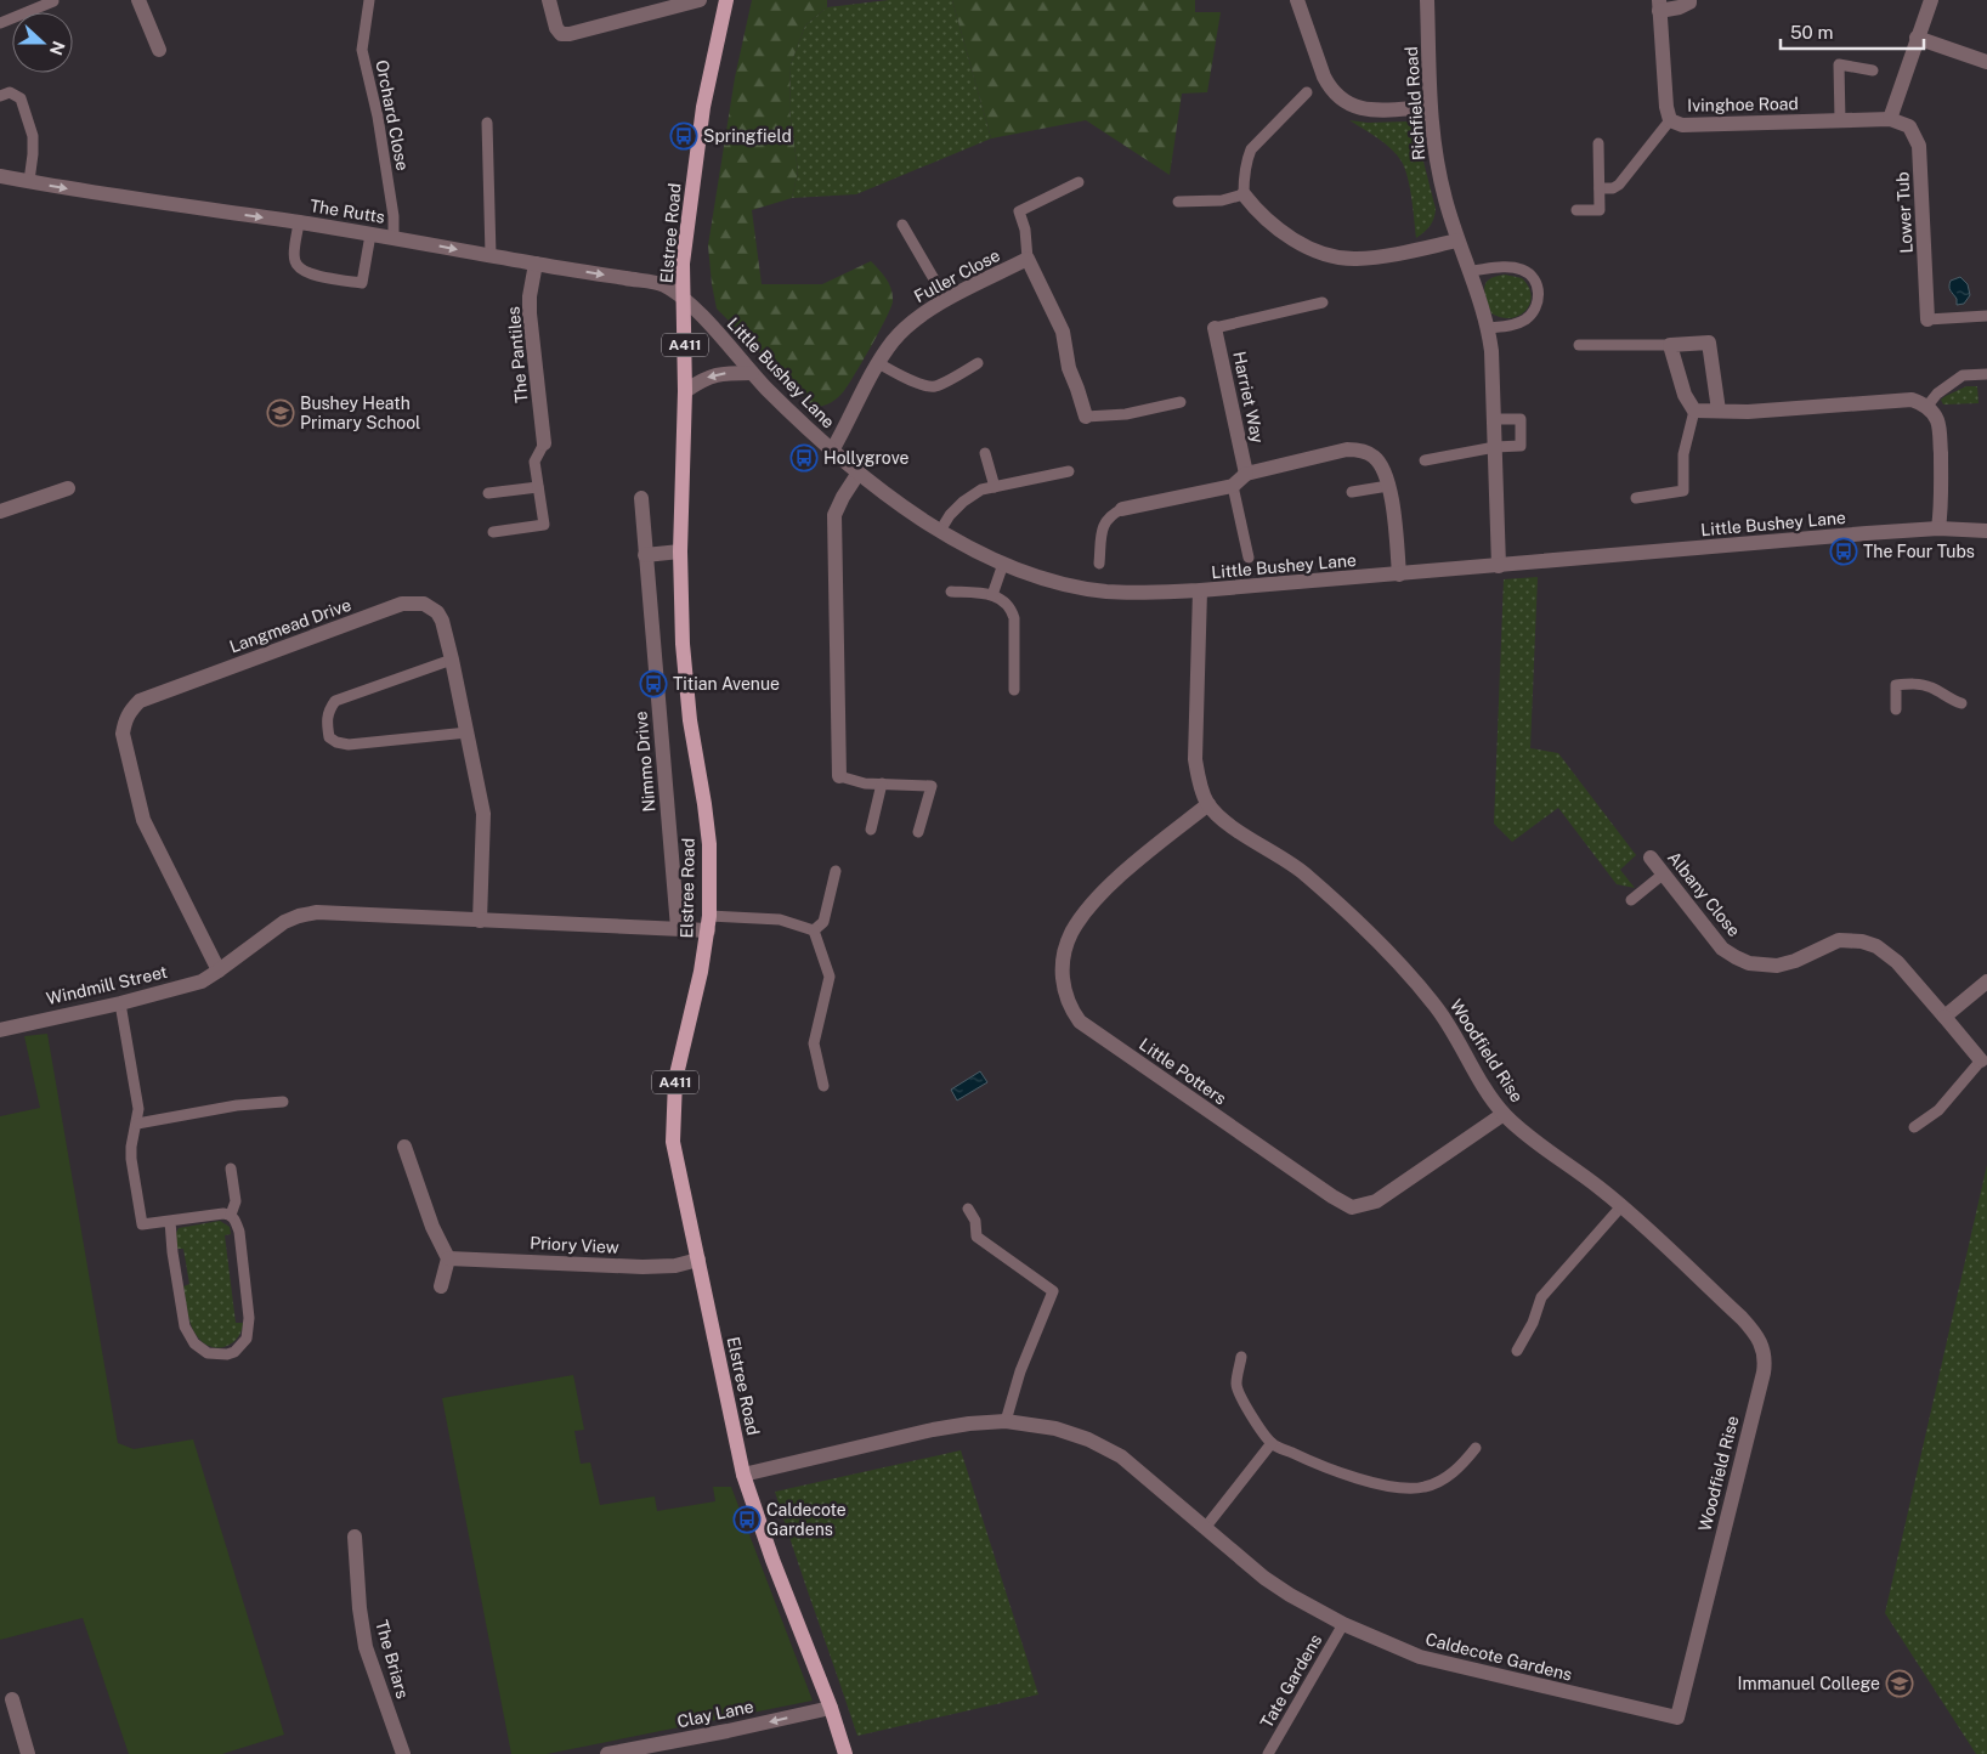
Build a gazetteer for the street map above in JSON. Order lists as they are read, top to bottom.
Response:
{
  "streets": {
    "main road": ["Elstree Road", "A411"],
    "street": [
      "Richfield Road",
      "Ivinghoe Road",
      "The Rutts",
      "Lower Tub",
      "Fuller Close",
      "The Pantiles",
      "Little Bushey Lane",
      "Harriet Way",
      "Langmead Drive",
      "Nimmo Drive",
      "Albany Close",
      "Windmill Street",
      "Woodfield Rise",
      "Little Potters",
      "Priory View",
      "Caldecote Gardens",
      "The Briars",
      "Clay Lane"
    ],
    "lane": ["Orchard Close", "Tate Gardens"]
  },
  "crossings": [
    ["Richfield Road", "Little Bushey Lane"],
    ["Ivinghoe Road", "Lower Tub"],
    ["Orchard Close", "The Rutts"],
    ["The Rutts", "Elstree Road"],
    ["The Rutts", "The Pantiles"],
    ["The Rutts", "Little Bushey Lane"],
    ["Elstree Road", "Little Bushey Lane"],
    ["Elstree Road", "Priory View"],
    ["Elstree Road", "Caldecote Gardens"],
    ["Elstree Road", "Clay Lane"],
    ["Fuller Close", "Little Bushey Lane"],
    ["Little Bushey Lane", "Woodfield Rise"],
    ["Langmead Drive", "Windmill Street"],
    ["Woodfield Rise", "Little Potters"],
    ["Woodfield Rise", "Caldecote Gardens"],
    ["Caldecote Gardens", "Tate Gardens"]
  ],
  "one_way": ["The Rutts", "Clay Lane"],
  "places": {
    "bus stop": [
      "Springfield",
      "Hollygrove",
      "The Four Tubs",
      "Titian Avenue",
      "Caldecote Gardens"
    ],
    "school or university": ["Bushey Heath Primary School", "Immanuel College"]
  },
  "scale_bar": "50 m",
  "north": "right"
}
